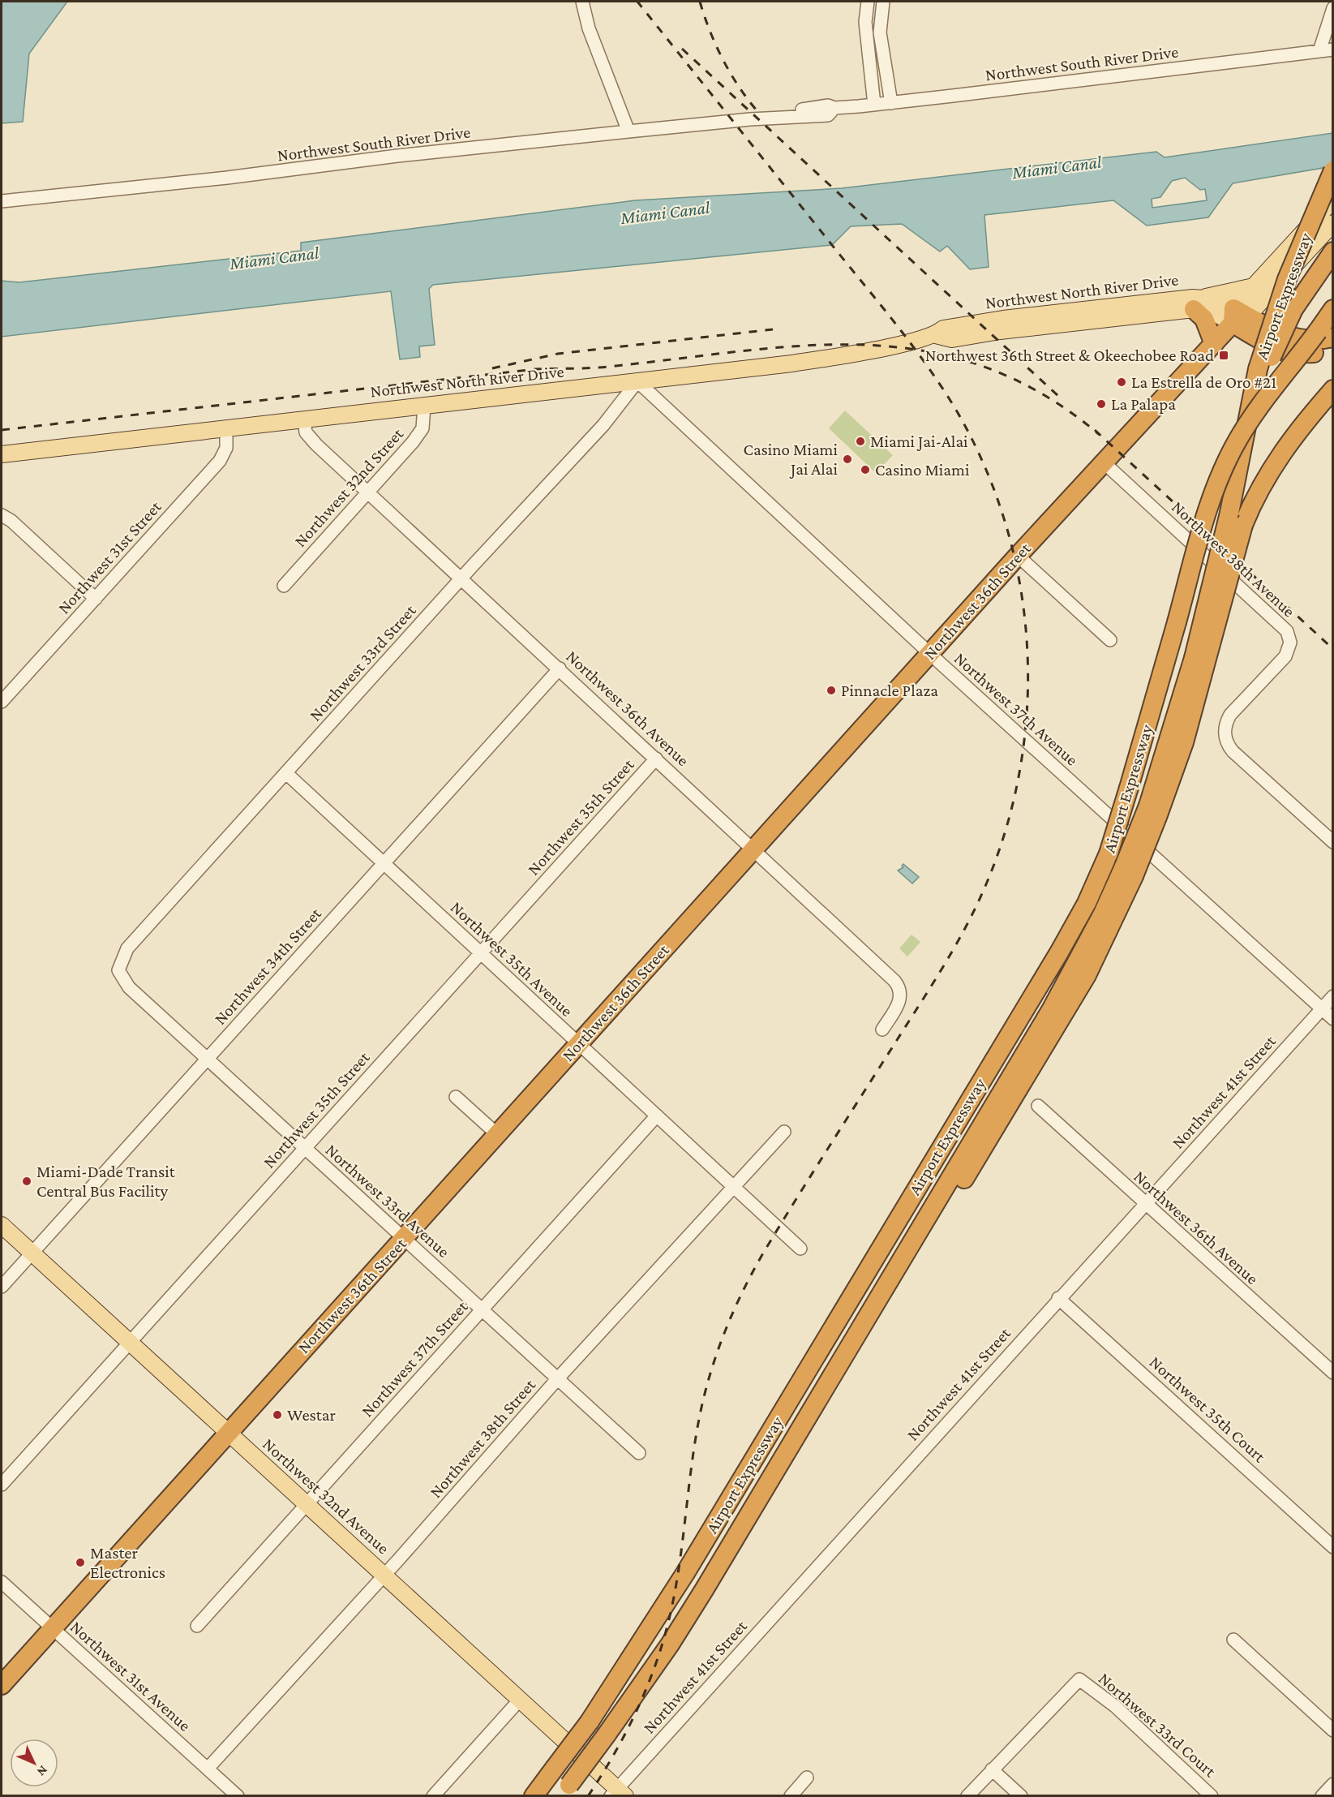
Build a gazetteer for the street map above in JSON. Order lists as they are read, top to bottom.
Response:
{
  "streets": {
    "highway": ["Airport Expressway", "Northwest 36th Street"],
    "main road": ["Northwest North River Drive", "Northwest 32nd Avenue"],
    "street": [
      "Northwest South River Drive",
      "Northwest 32nd Street",
      "Northwest 31st Street",
      "Northwest 38th Avenue",
      "Northwest 33rd Street",
      "Northwest 36th Avenue",
      "Northwest 37th Avenue",
      "Northwest 35th Street",
      "Northwest 35th Avenue",
      "Northwest 34th Street",
      "Northwest 41st Street",
      "Northwest 33rd Avenue",
      "Northwest 37th Street",
      "Northwest 35th Court",
      "Northwest 38th Street",
      "Northwest 31st Avenue",
      "Northwest 33rd Court"
    ]
  },
  "crossings": [
    ["Northwest North River Drive", "Northwest 32nd Street"],
    ["Northwest North River Drive", "Northwest 31st Street"],
    ["Northwest North River Drive", "Northwest 36th Street"],
    ["Northwest North River Drive", "Northwest 33rd Street"],
    ["Northwest North River Drive", "Northwest 36th Avenue"],
    ["Northwest North River Drive", "Northwest 37th Avenue"],
    ["Northwest 32nd Street", "Northwest 36th Avenue"],
    ["Northwest 38th Avenue", "Northwest 36th Street"],
    ["Northwest 36th Street", "Northwest 36th Avenue"],
    ["Northwest 36th Street", "Northwest 37th Avenue"],
    ["Northwest 36th Street", "Northwest 35th Avenue"],
    ["Northwest 36th Street", "Northwest 33rd Avenue"],
    ["Northwest 36th Street", "Northwest 32nd Avenue"],
    ["Northwest 36th Street", "Northwest 31st Avenue"],
    ["Northwest 33rd Street", "Northwest 36th Avenue"],
    ["Northwest 33rd Street", "Northwest 37th Avenue"],
    ["Northwest 33rd Street", "Northwest 35th Avenue"],
    ["Northwest 33rd Street", "Northwest 33rd Avenue"],
    ["Northwest 36th Avenue", "Northwest 35th Street"],
    ["Northwest 36th Avenue", "Northwest 34th Street"],
    ["Northwest 36th Avenue", "Northwest 41st Street"],
    ["Northwest 37th Avenue", "Northwest 41st Street"],
    ["Northwest 35th Street", "Northwest 35th Avenue"],
    ["Northwest 35th Street", "Northwest 33rd Avenue"],
    ["Northwest 35th Street", "Northwest 32nd Avenue"],
    ["Northwest 35th Avenue", "Northwest 34th Street"],
    ["Northwest 35th Avenue", "Northwest 37th Street"],
    ["Northwest 35th Avenue", "Northwest 38th Street"],
    ["Northwest 34th Street", "Northwest 33rd Avenue"],
    ["Northwest 34th Street", "Northwest 32nd Avenue"],
    ["Northwest 41st Street", "Northwest 35th Court"],
    ["Northwest 41st Street", "Northwest 32nd Avenue"],
    ["Northwest 33rd Avenue", "Northwest 37th Street"],
    ["Northwest 33rd Avenue", "Northwest 38th Street"],
    ["Northwest 37th Street", "Northwest 32nd Avenue"],
    ["Northwest 38th Street", "Northwest 32nd Avenue"],
    ["Northwest 38th Street", "Northwest 31st Avenue"]
  ],
  "water": ["Miami Canal"],
  "places": {
    "transit": ["Northwest 36th Street & Okeechobee Road"],
    "other": [
      "La Estrella de Oro #21",
      "La Palapa",
      "Miami Jai-Alai",
      "Casino Miami Jai Alai",
      "Casino Miami",
      "Pinnacle Plaza",
      "Miami-Dade Transit Central Bus Facility",
      "Westar",
      "Master Electronics"
    ]
  },
  "north": "bottom right"
}
